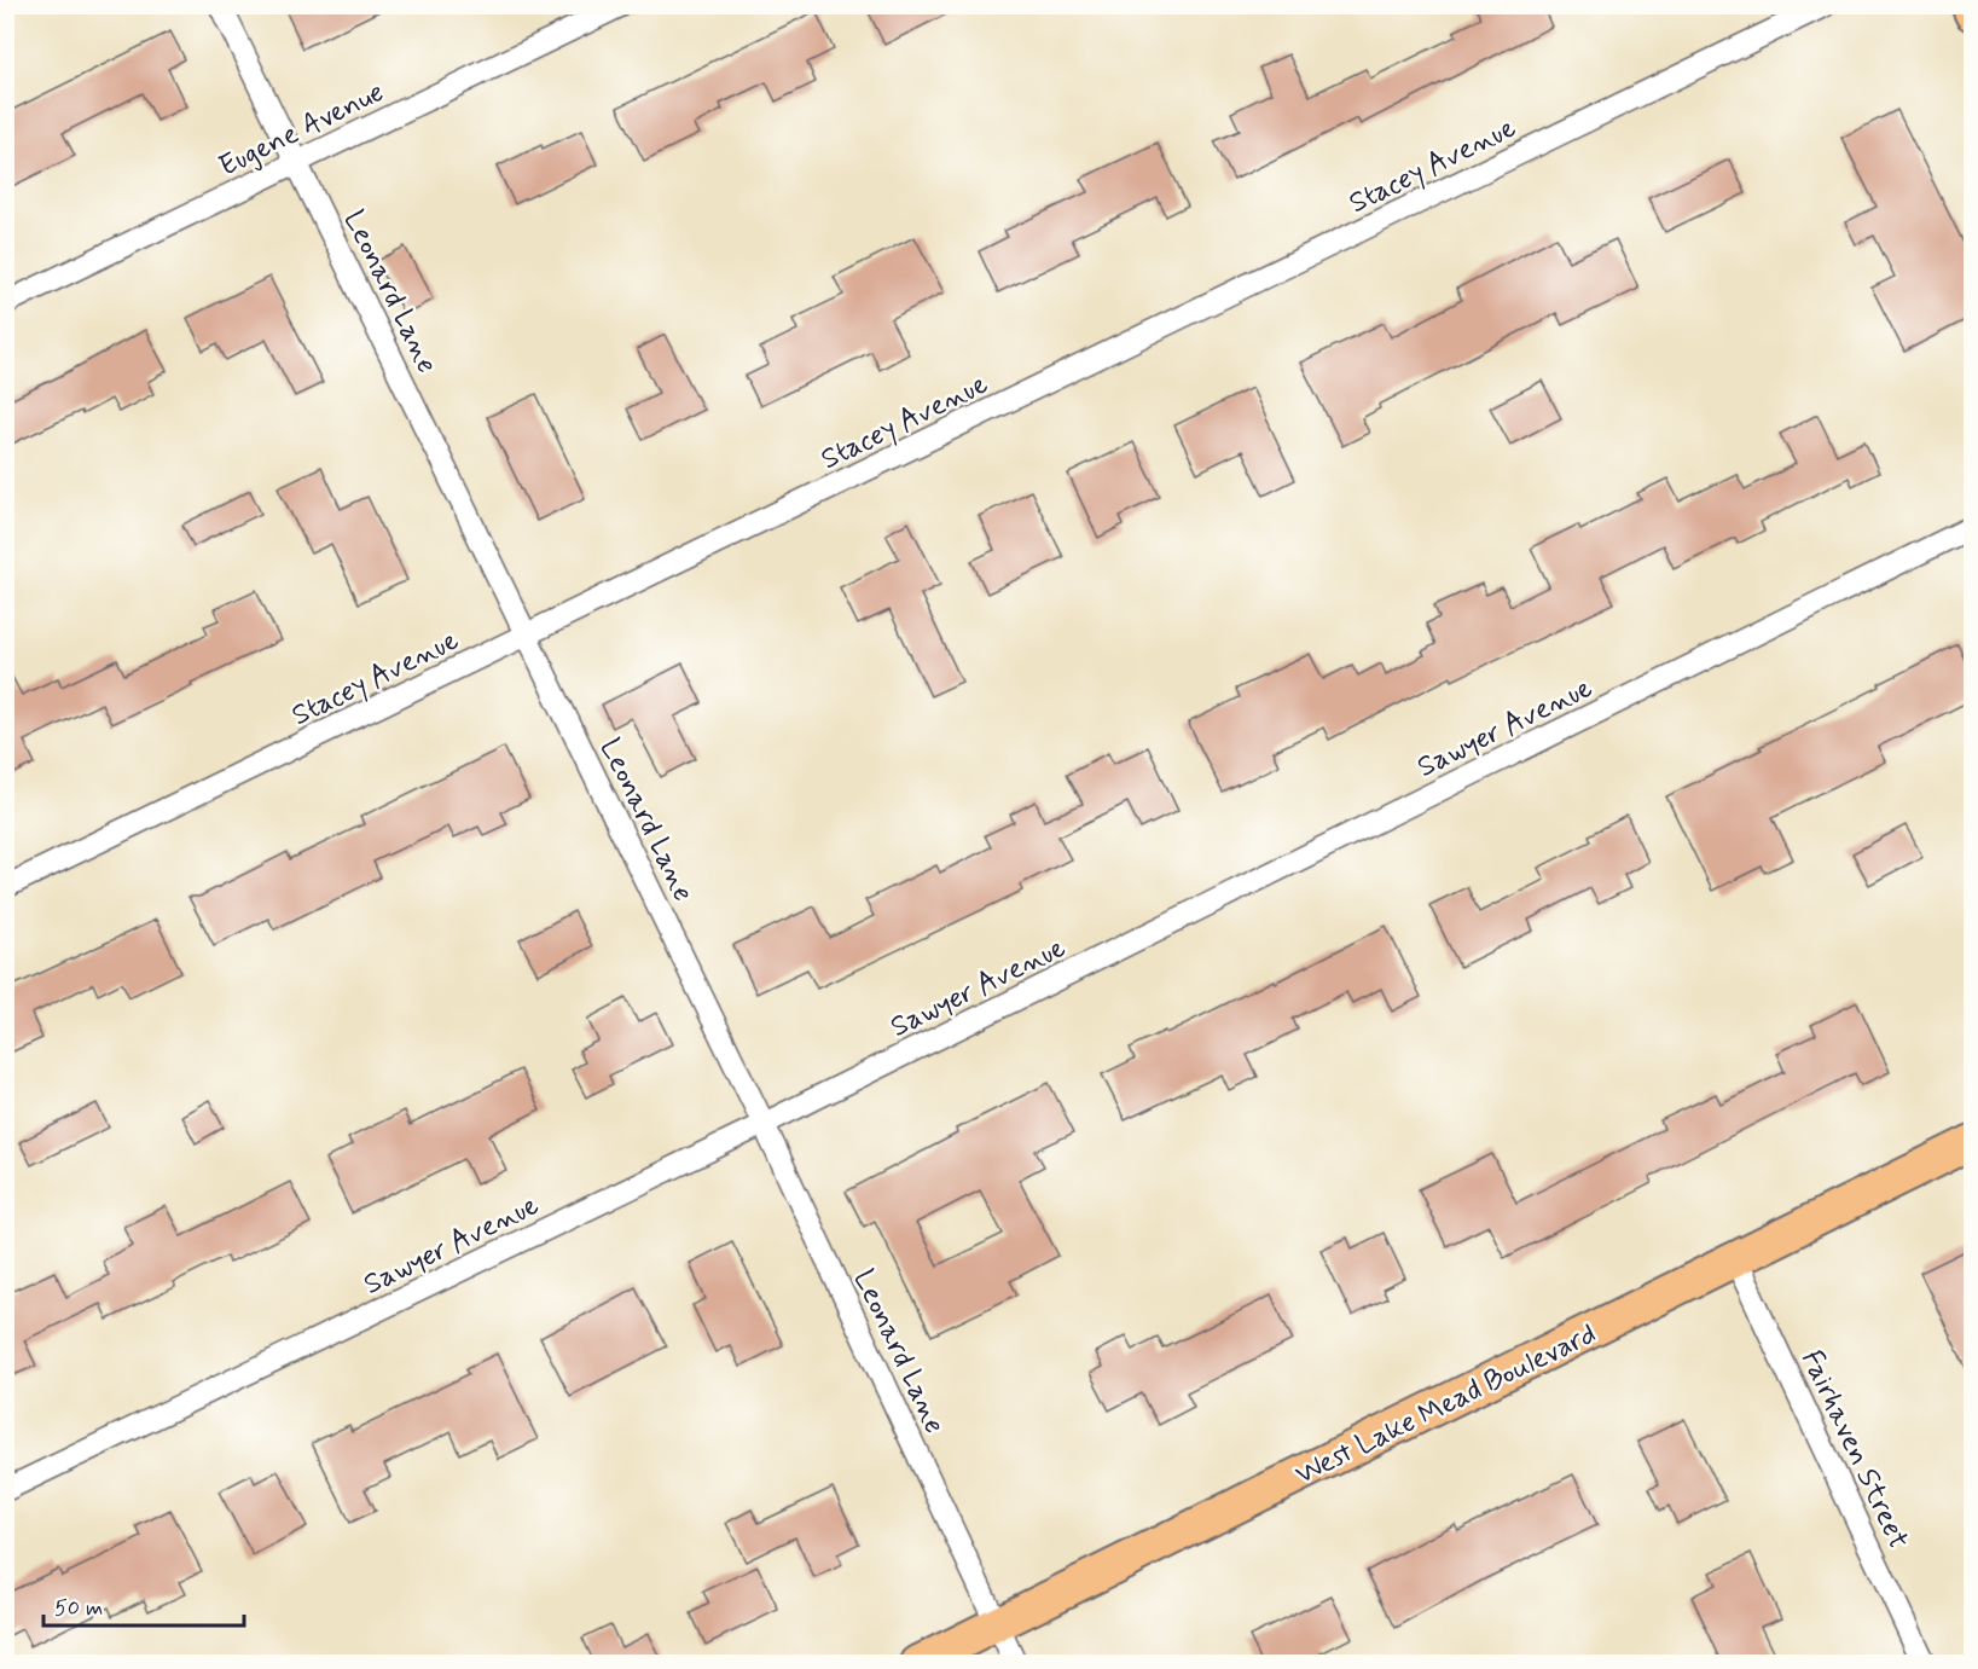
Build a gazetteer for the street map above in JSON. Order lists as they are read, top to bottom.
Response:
{
  "streets": {
    "main road": ["West Lake Mead Boulevard"],
    "street": [
      "Eugene Avenue",
      "Stacey Avenue",
      "Leonard Lane",
      "Sawyer Avenue",
      "Fairhaven Street"
    ]
  },
  "crossings": [
    ["Eugene Avenue", "Leonard Lane"],
    ["Stacey Avenue", "Leonard Lane"],
    ["Leonard Lane", "Sawyer Avenue"],
    ["Leonard Lane", "West Lake Mead Boulevard"],
    ["West Lake Mead Boulevard", "Fairhaven Street"]
  ],
  "scale_bar": "50 m"
}
